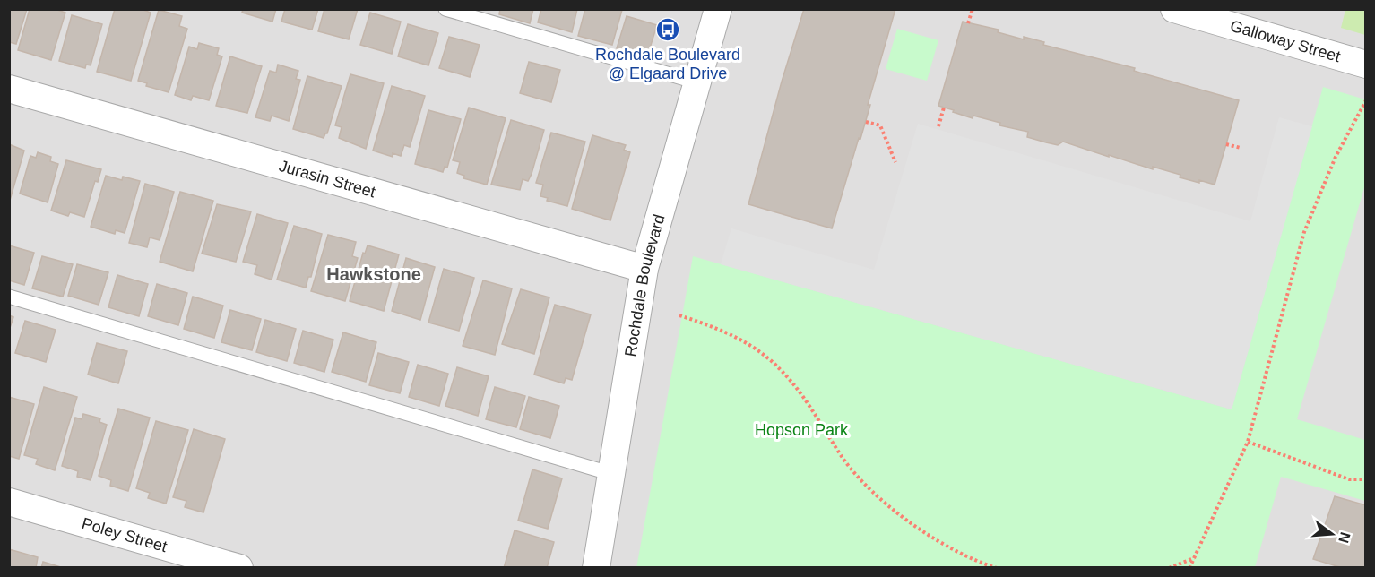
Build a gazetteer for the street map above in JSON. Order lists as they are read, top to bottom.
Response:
{
  "streets": {
    "street": [
      "Galloway Street",
      "Jurasin Street",
      "Rochdale Boulevard",
      "Poley Street"
    ]
  },
  "crossings": [
    ["Jurasin Street", "Rochdale Boulevard"]
  ],
  "districts": ["Hawkstone"],
  "parks": ["Hopson Park"],
  "places": {
    "bus stop": ["Rochdale Boulevard @ Elgaard Drive"]
  },
  "north": "right"
}
